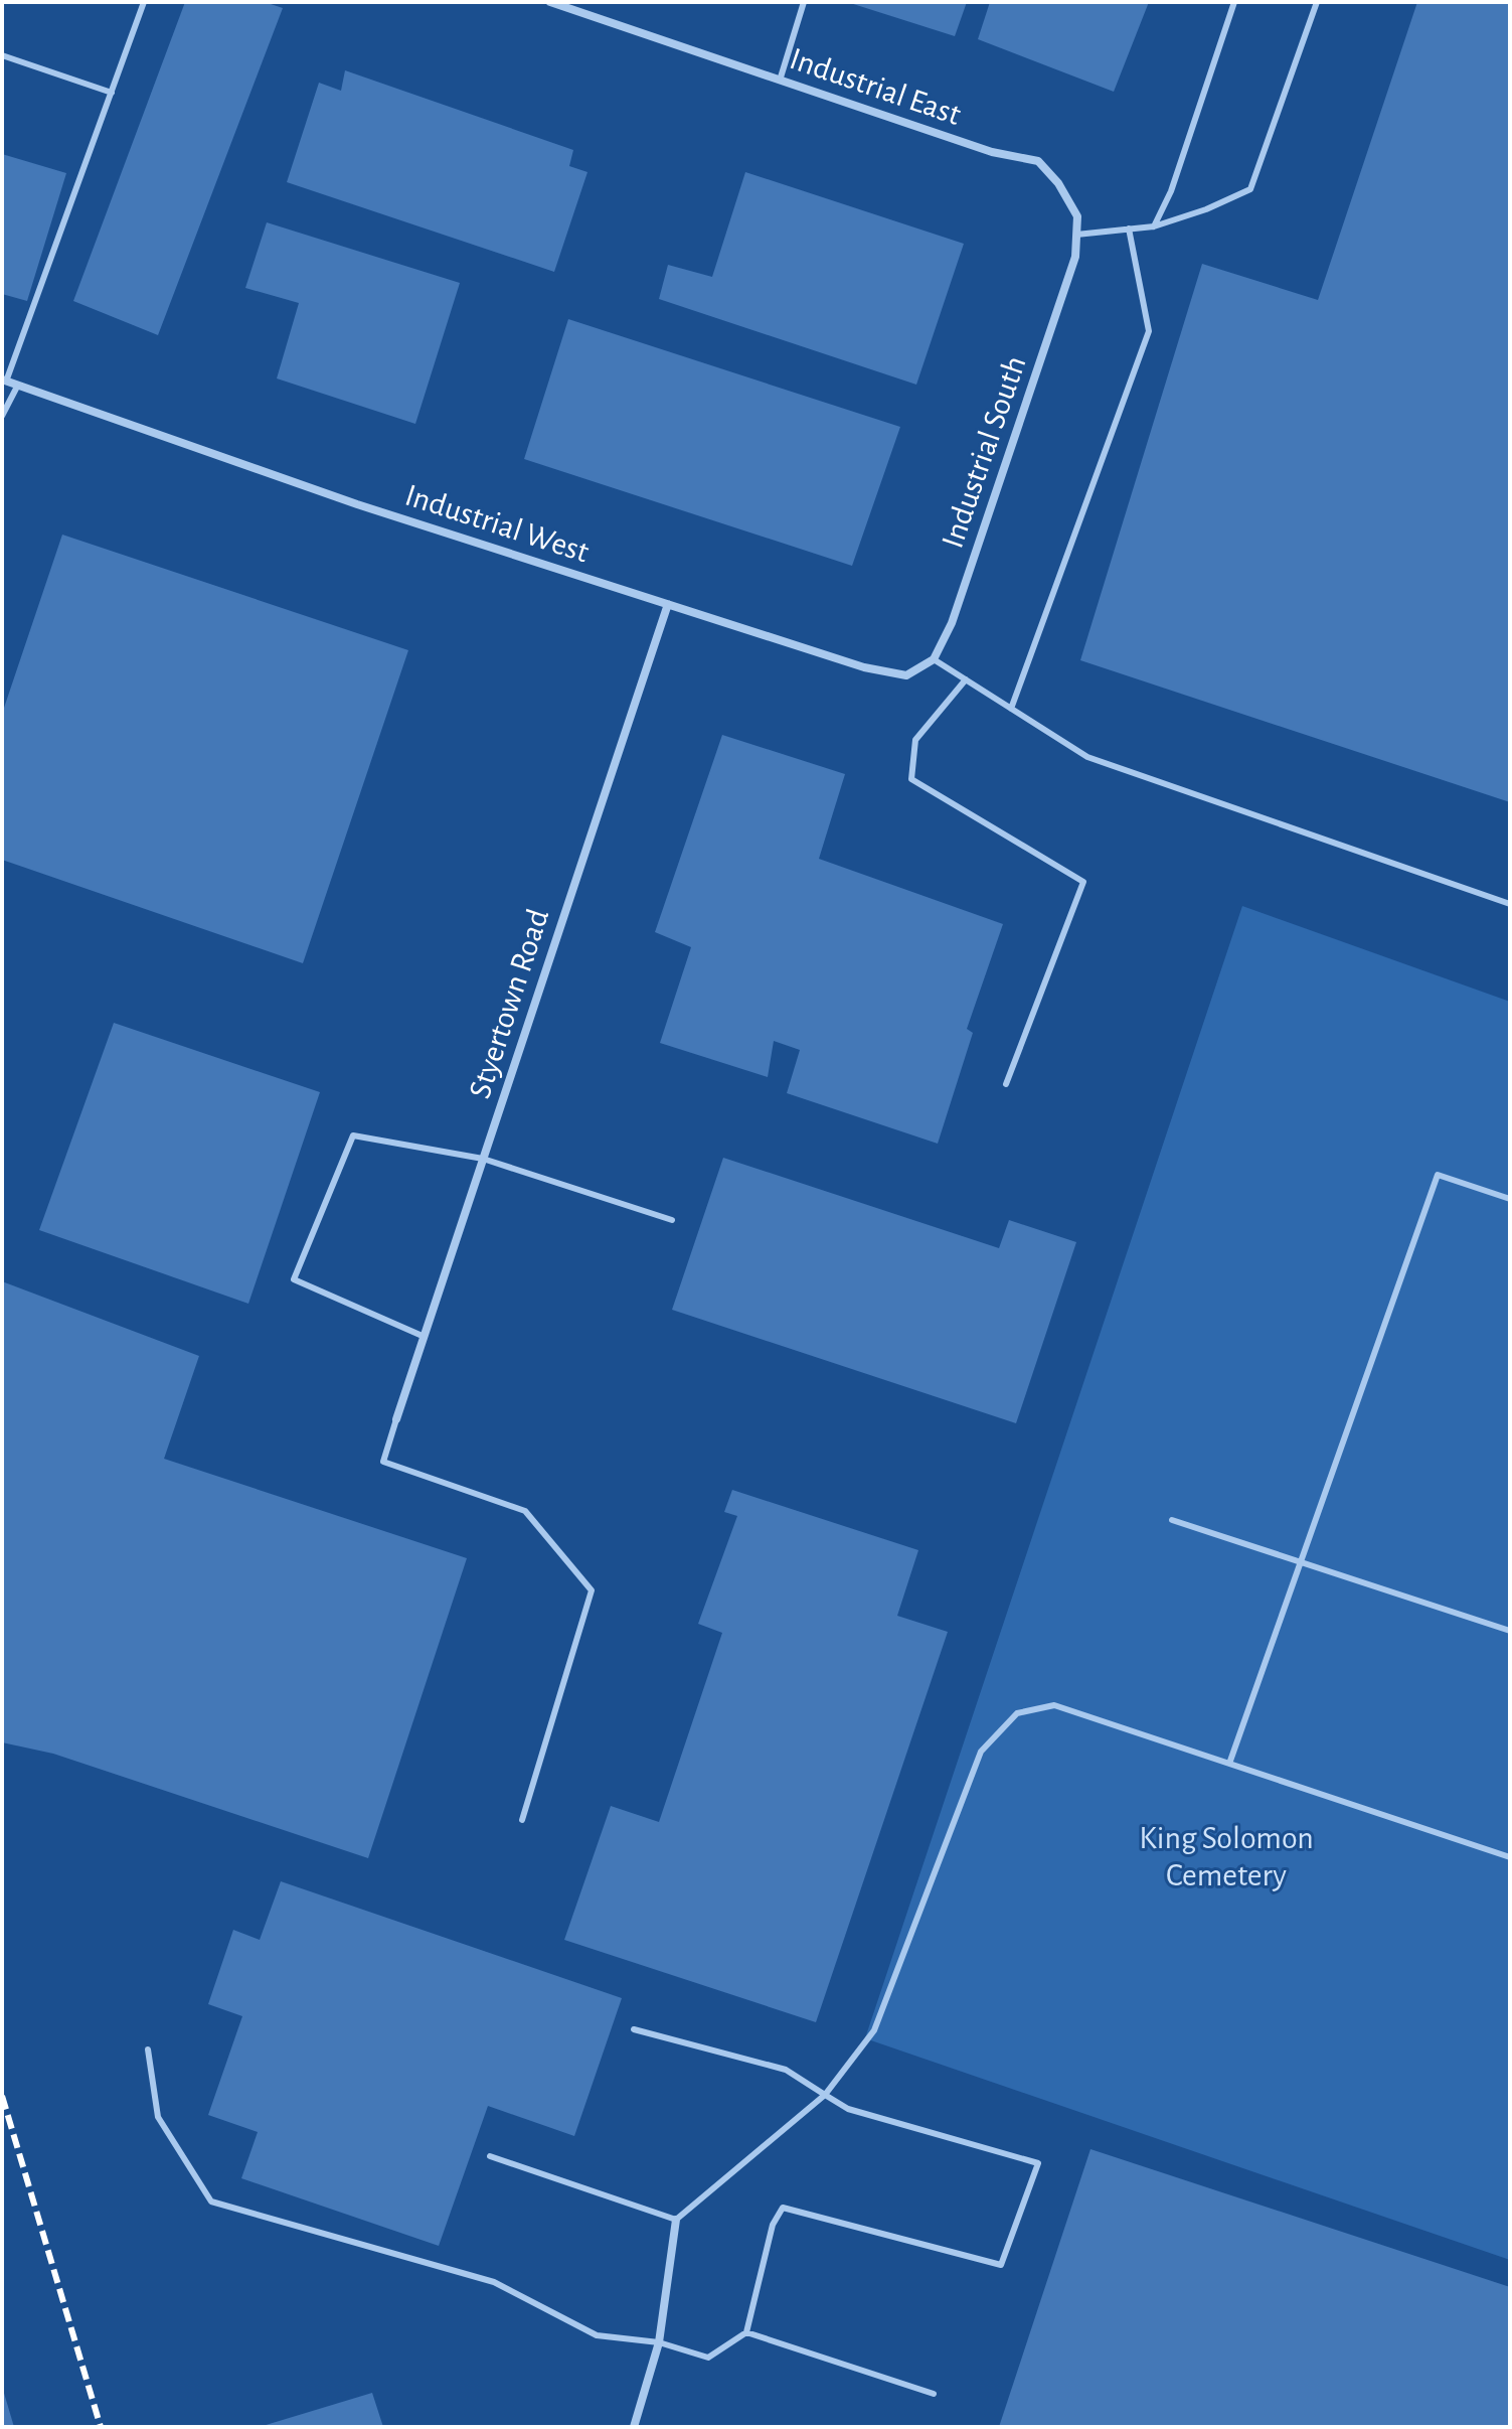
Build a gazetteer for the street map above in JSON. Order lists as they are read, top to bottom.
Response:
{
  "streets": {
    "street": [
      "Industrial East",
      "Industrial South",
      "Industrial West",
      "Styertown Road"
    ]
  },
  "crossings": [
    ["Industrial East", "Industrial South"],
    ["Industrial South", "Industrial West"],
    ["Industrial West", "Styertown Road"]
  ],
  "parks": ["King Solomon Cemetery"]
}
